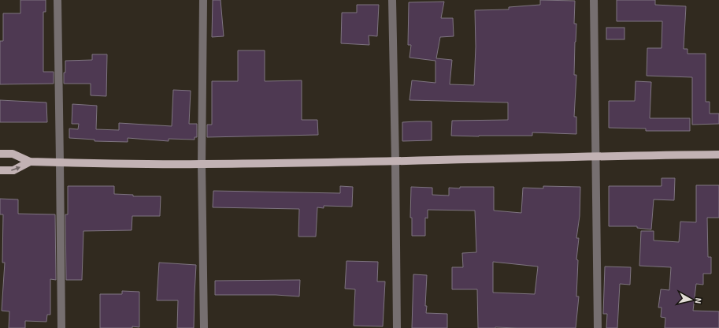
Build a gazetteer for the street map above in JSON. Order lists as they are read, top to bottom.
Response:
{
  "north": "right"
}
